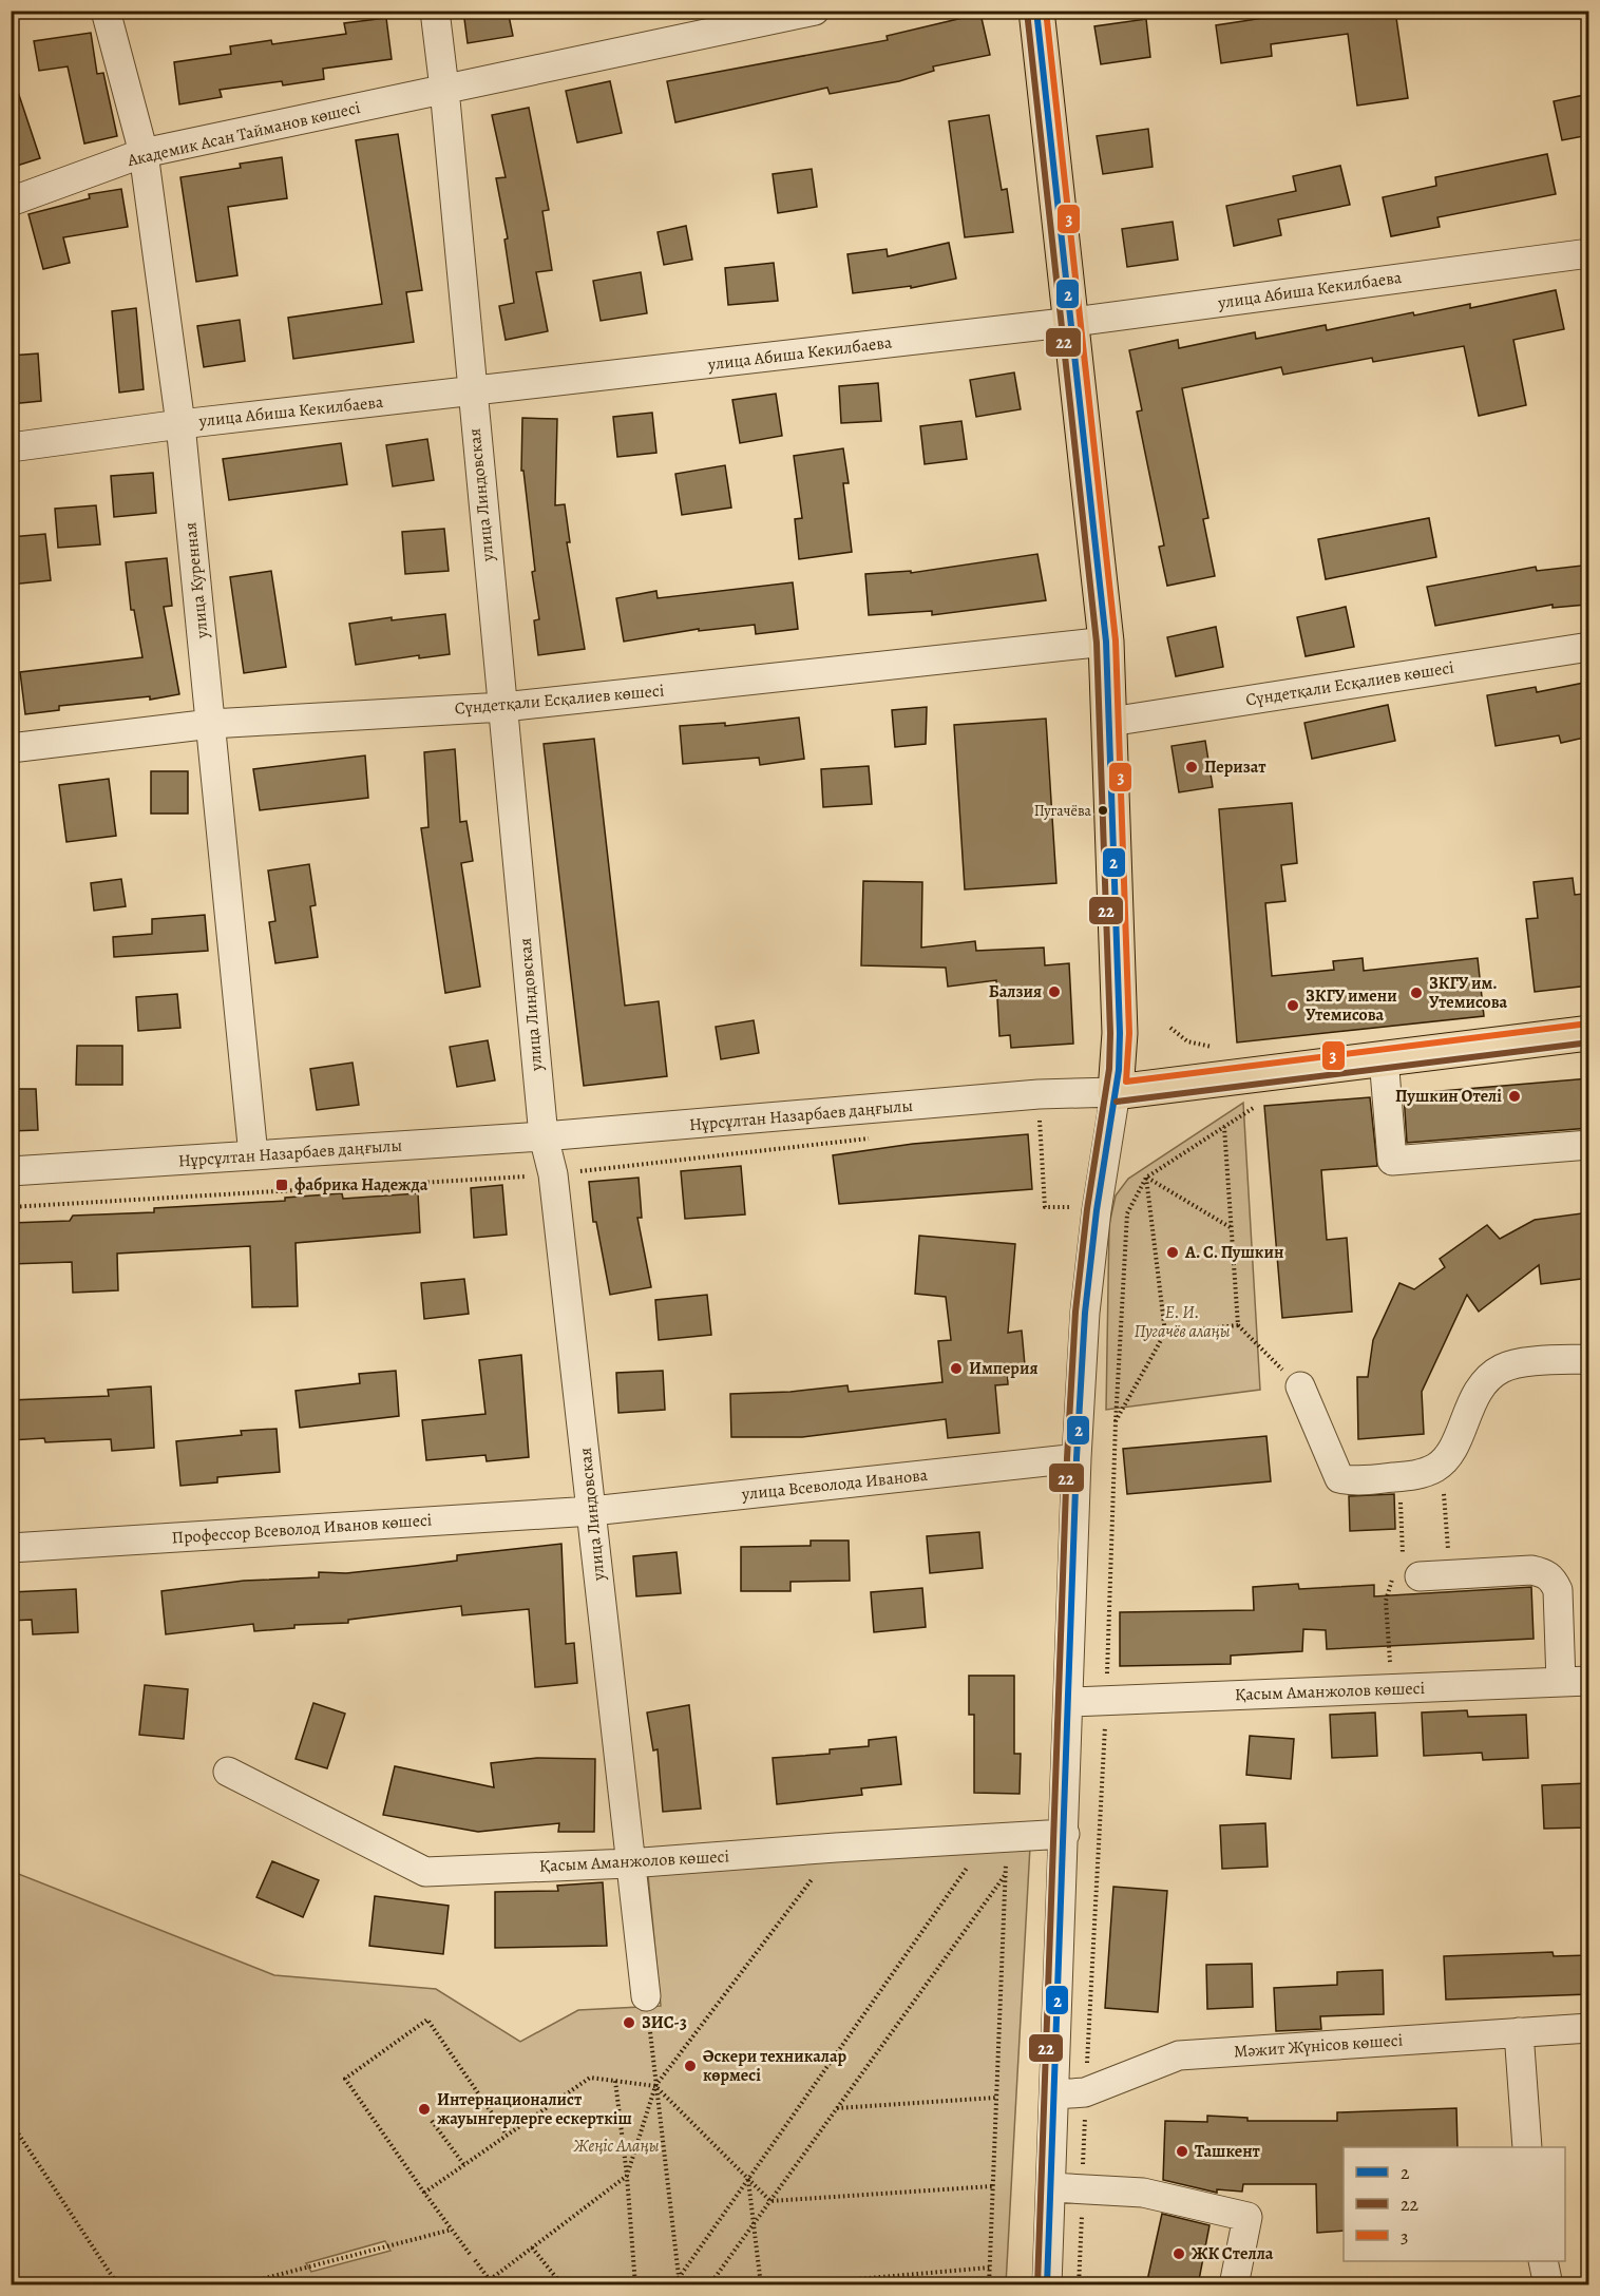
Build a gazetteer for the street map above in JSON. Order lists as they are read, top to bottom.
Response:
{
  "streets": {
    "main road": ["Нұрсұлтан Назарбаев даңғылы"],
    "street": [
      "Академик Асан Тайманов көшесі",
      "улица Абиша Кекилбаева",
      "улица Линдовская",
      "улица Куренная",
      "Сүндетқали Есқалиев көшесі",
      "улица Всеволода Иванова",
      "Профессор Всеволод Иванов көшесі",
      "Қасым Аманжолов көшесі",
      "Мәжит Жүнісов көшесі"
    ]
  },
  "crossings": [
    ["Академик Асан Тайманов көшесі", "улица Линдовская"],
    ["Академик Асан Тайманов көшесі", "улица Куренная"],
    ["улица Абиша Кекилбаева", "улица Линдовская"],
    ["улица Абиша Кекилбаева", "улица Куренная"],
    ["улица Линдовская", "Сүндетқали Есқалиев көшесі"],
    ["улица Линдовская", "Нұрсұлтан Назарбаев даңғылы"],
    ["улица Линдовская", "улица Всеволода Иванова"],
    ["улица Линдовская", "Профессор Всеволод Иванов көшесі"],
    ["улица Линдовская", "Қасым Аманжолов көшесі"],
    ["улица Куренная", "Сүндетқали Есқалиев көшесі"],
    ["улица Куренная", "Нұрсұлтан Назарбаев даңғылы"],
    ["улица Всеволода Иванова", "Профессор Всеволод Иванов көшесі"]
  ],
  "parks": ["Е. И. Пугачёв алаңы", "Жеңіс Алаңы"],
  "places": {
    "other": [
      "Перизат",
      "Пугачёва",
      "Балзия",
      "ЗКГУ им. Утемисова",
      "ЗКГУ имени Утемисова",
      "Пушкин Отелі",
      "А. С. Пушкин",
      "Империя",
      "ЗИС-3",
      "Әскери техникалар көрмесі",
      "Интернационалист жауынгерлерге ескерткіш",
      "Ташкент",
      "ЖК Стелла"
    ],
    "transit": ["фабрика Надежда"]
  },
  "lines": ["transit line 2", "transit line 3", "transit line 22"],
  "legend": ["2", "22", "3"]
}
